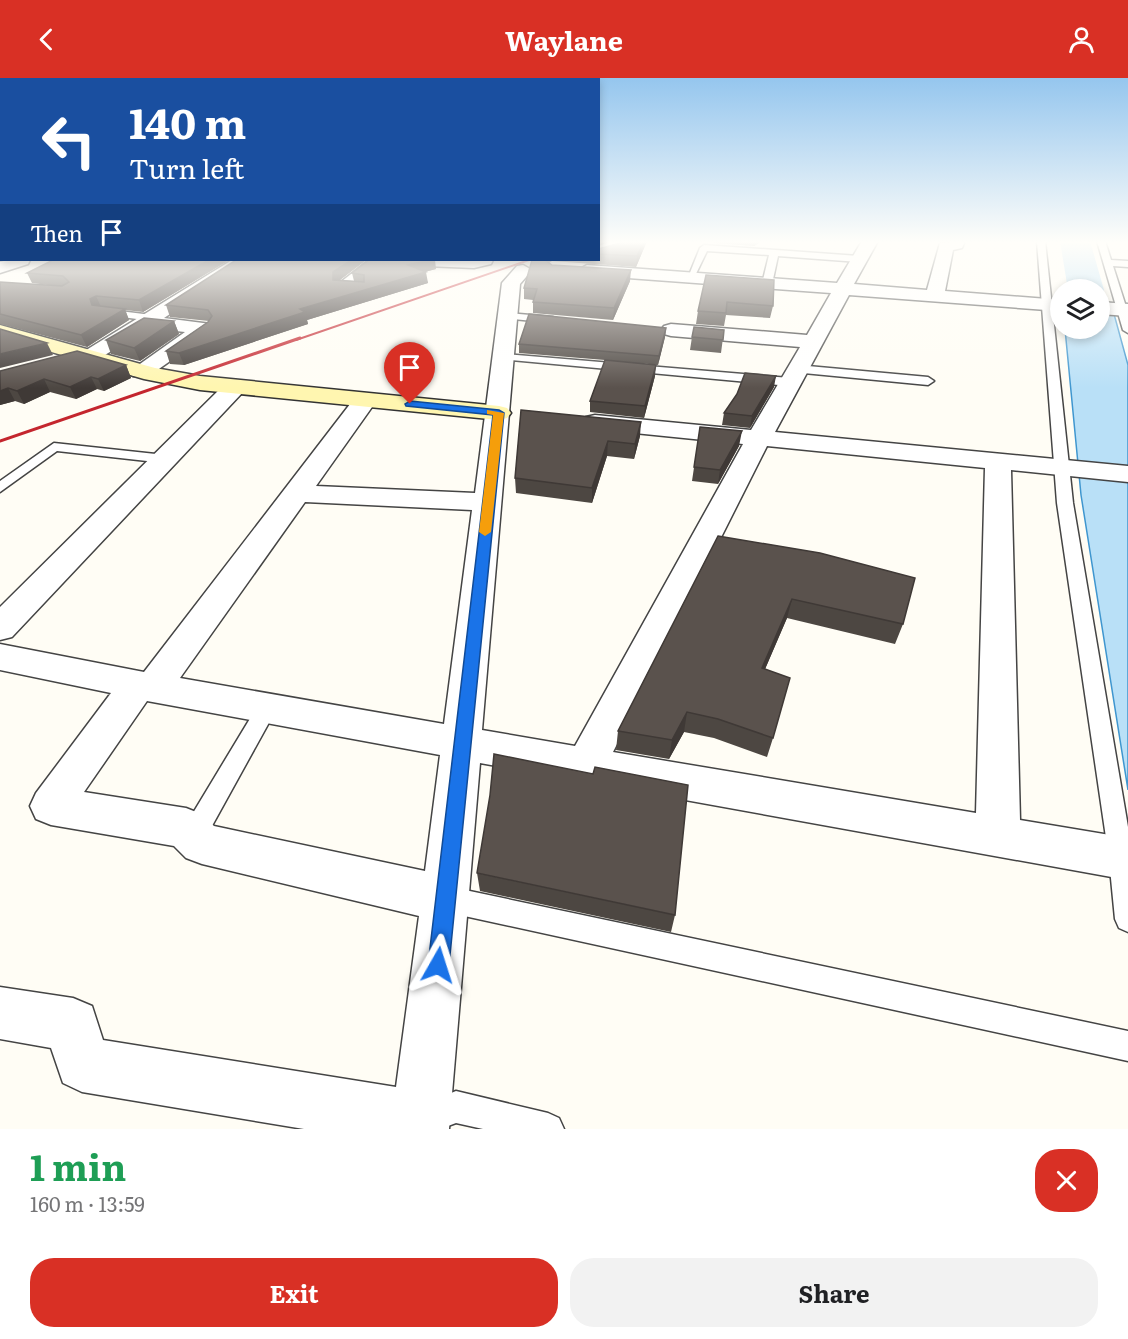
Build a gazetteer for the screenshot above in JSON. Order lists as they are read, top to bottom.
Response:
{
  "page": {
    "header": "Waylane",
    "turn": ["140 m", "Turn left"],
    "then": "Then",
    "heading": ["1 min", "160 m · 13:59"],
    "buttons": ["Exit", "Share"]
  }
}
